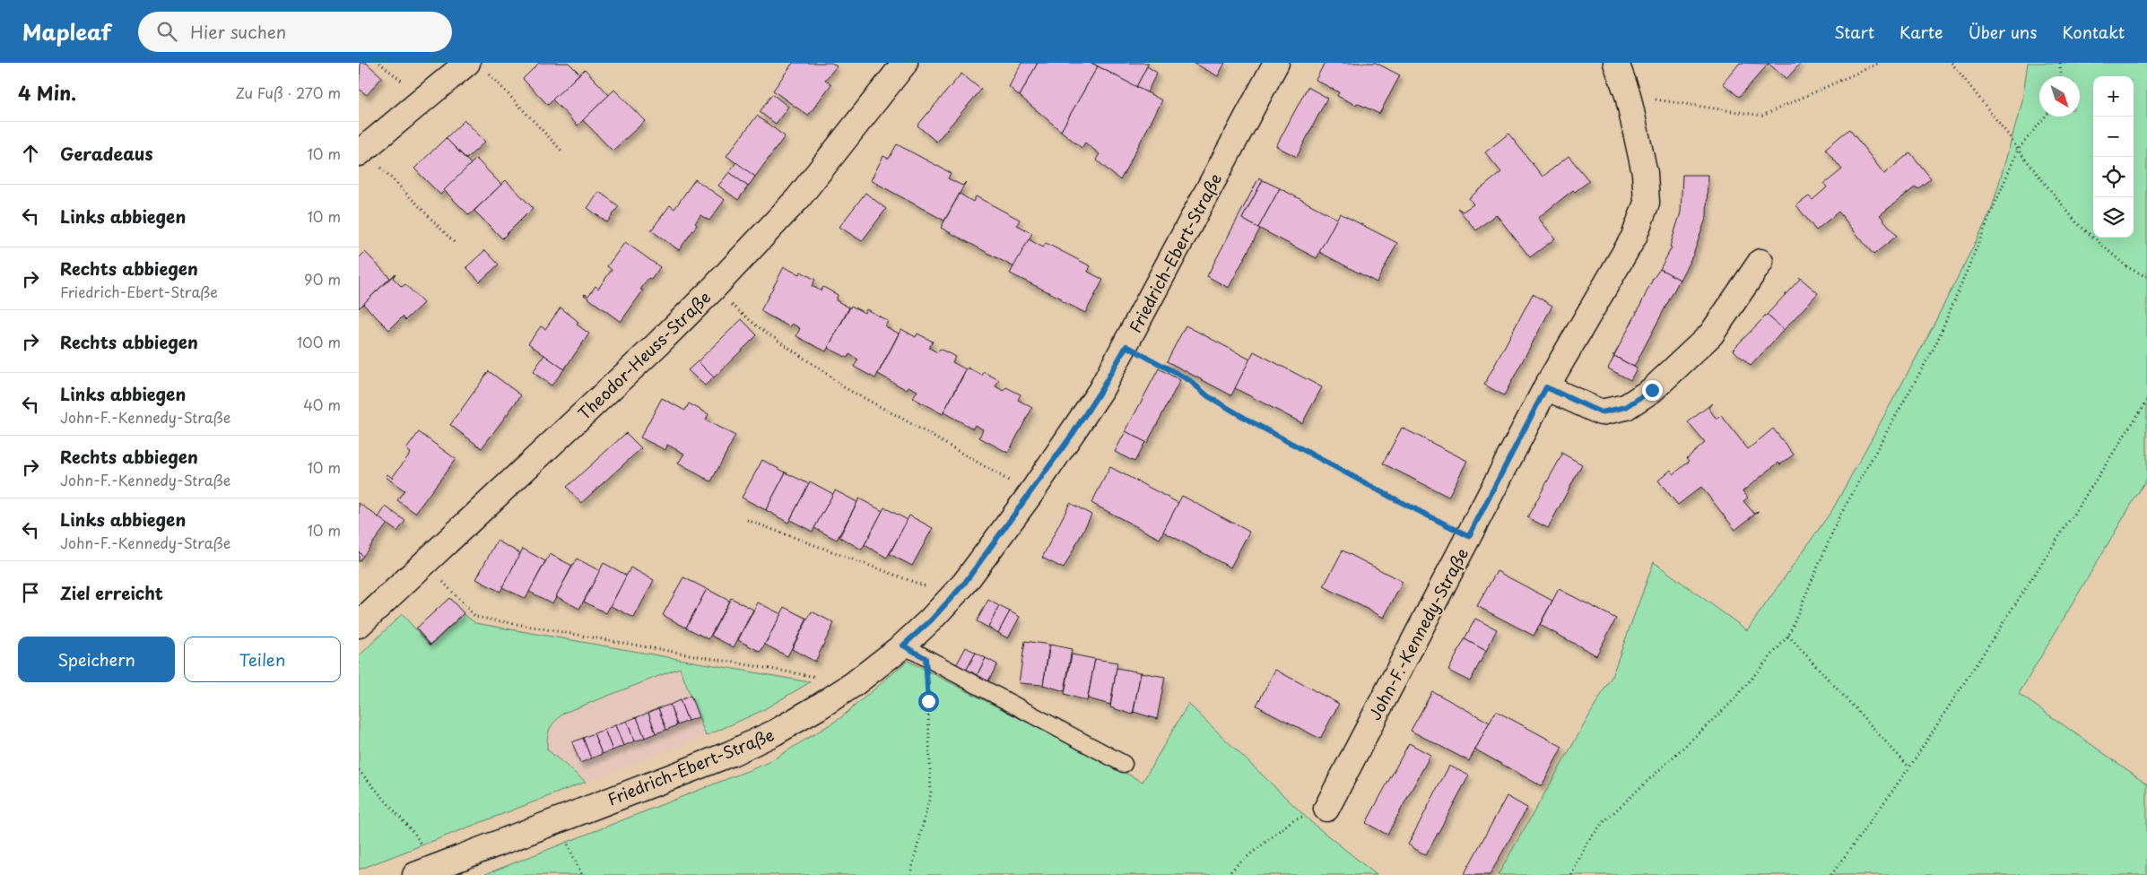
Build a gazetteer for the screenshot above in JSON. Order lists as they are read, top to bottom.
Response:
{
  "streets": {
    "street": ["Friedrich-Ebert-Straße", "Theodor-Heuss-Straße", "John-F.-Kennedy-Straße"]
  },
  "north": "bottom right",
  "page": {
    "header": "Mapleaf",
    "search": "Hier suchen",
    "nav": [
      "Start",
      "Karte",
      "Über uns",
      "Kontakt"
    ],
    "heading": ["4 Min.", "Zu Fuß · 270 m"],
    "map_buttons": ["+", "−"],
    "list": [
      ["Geradeaus", "10 m"],
      ["Links abbiegen", "10 m"],
      ["Rechts abbiegen", "Friedrich-Ebert-Straße", "90 m"],
      ["Rechts abbiegen", "100 m"],
      ["Links abbiegen", "John-F.-Kennedy-Straße", "40 m"],
      ["Rechts abbiegen", "John-F.-Kennedy-Straße", "10 m"],
      ["Links abbiegen", "John-F.-Kennedy-Straße", "10 m"],
      "Ziel erreicht"
    ],
    "buttons": ["Speichern", "Teilen"]
  }
}
